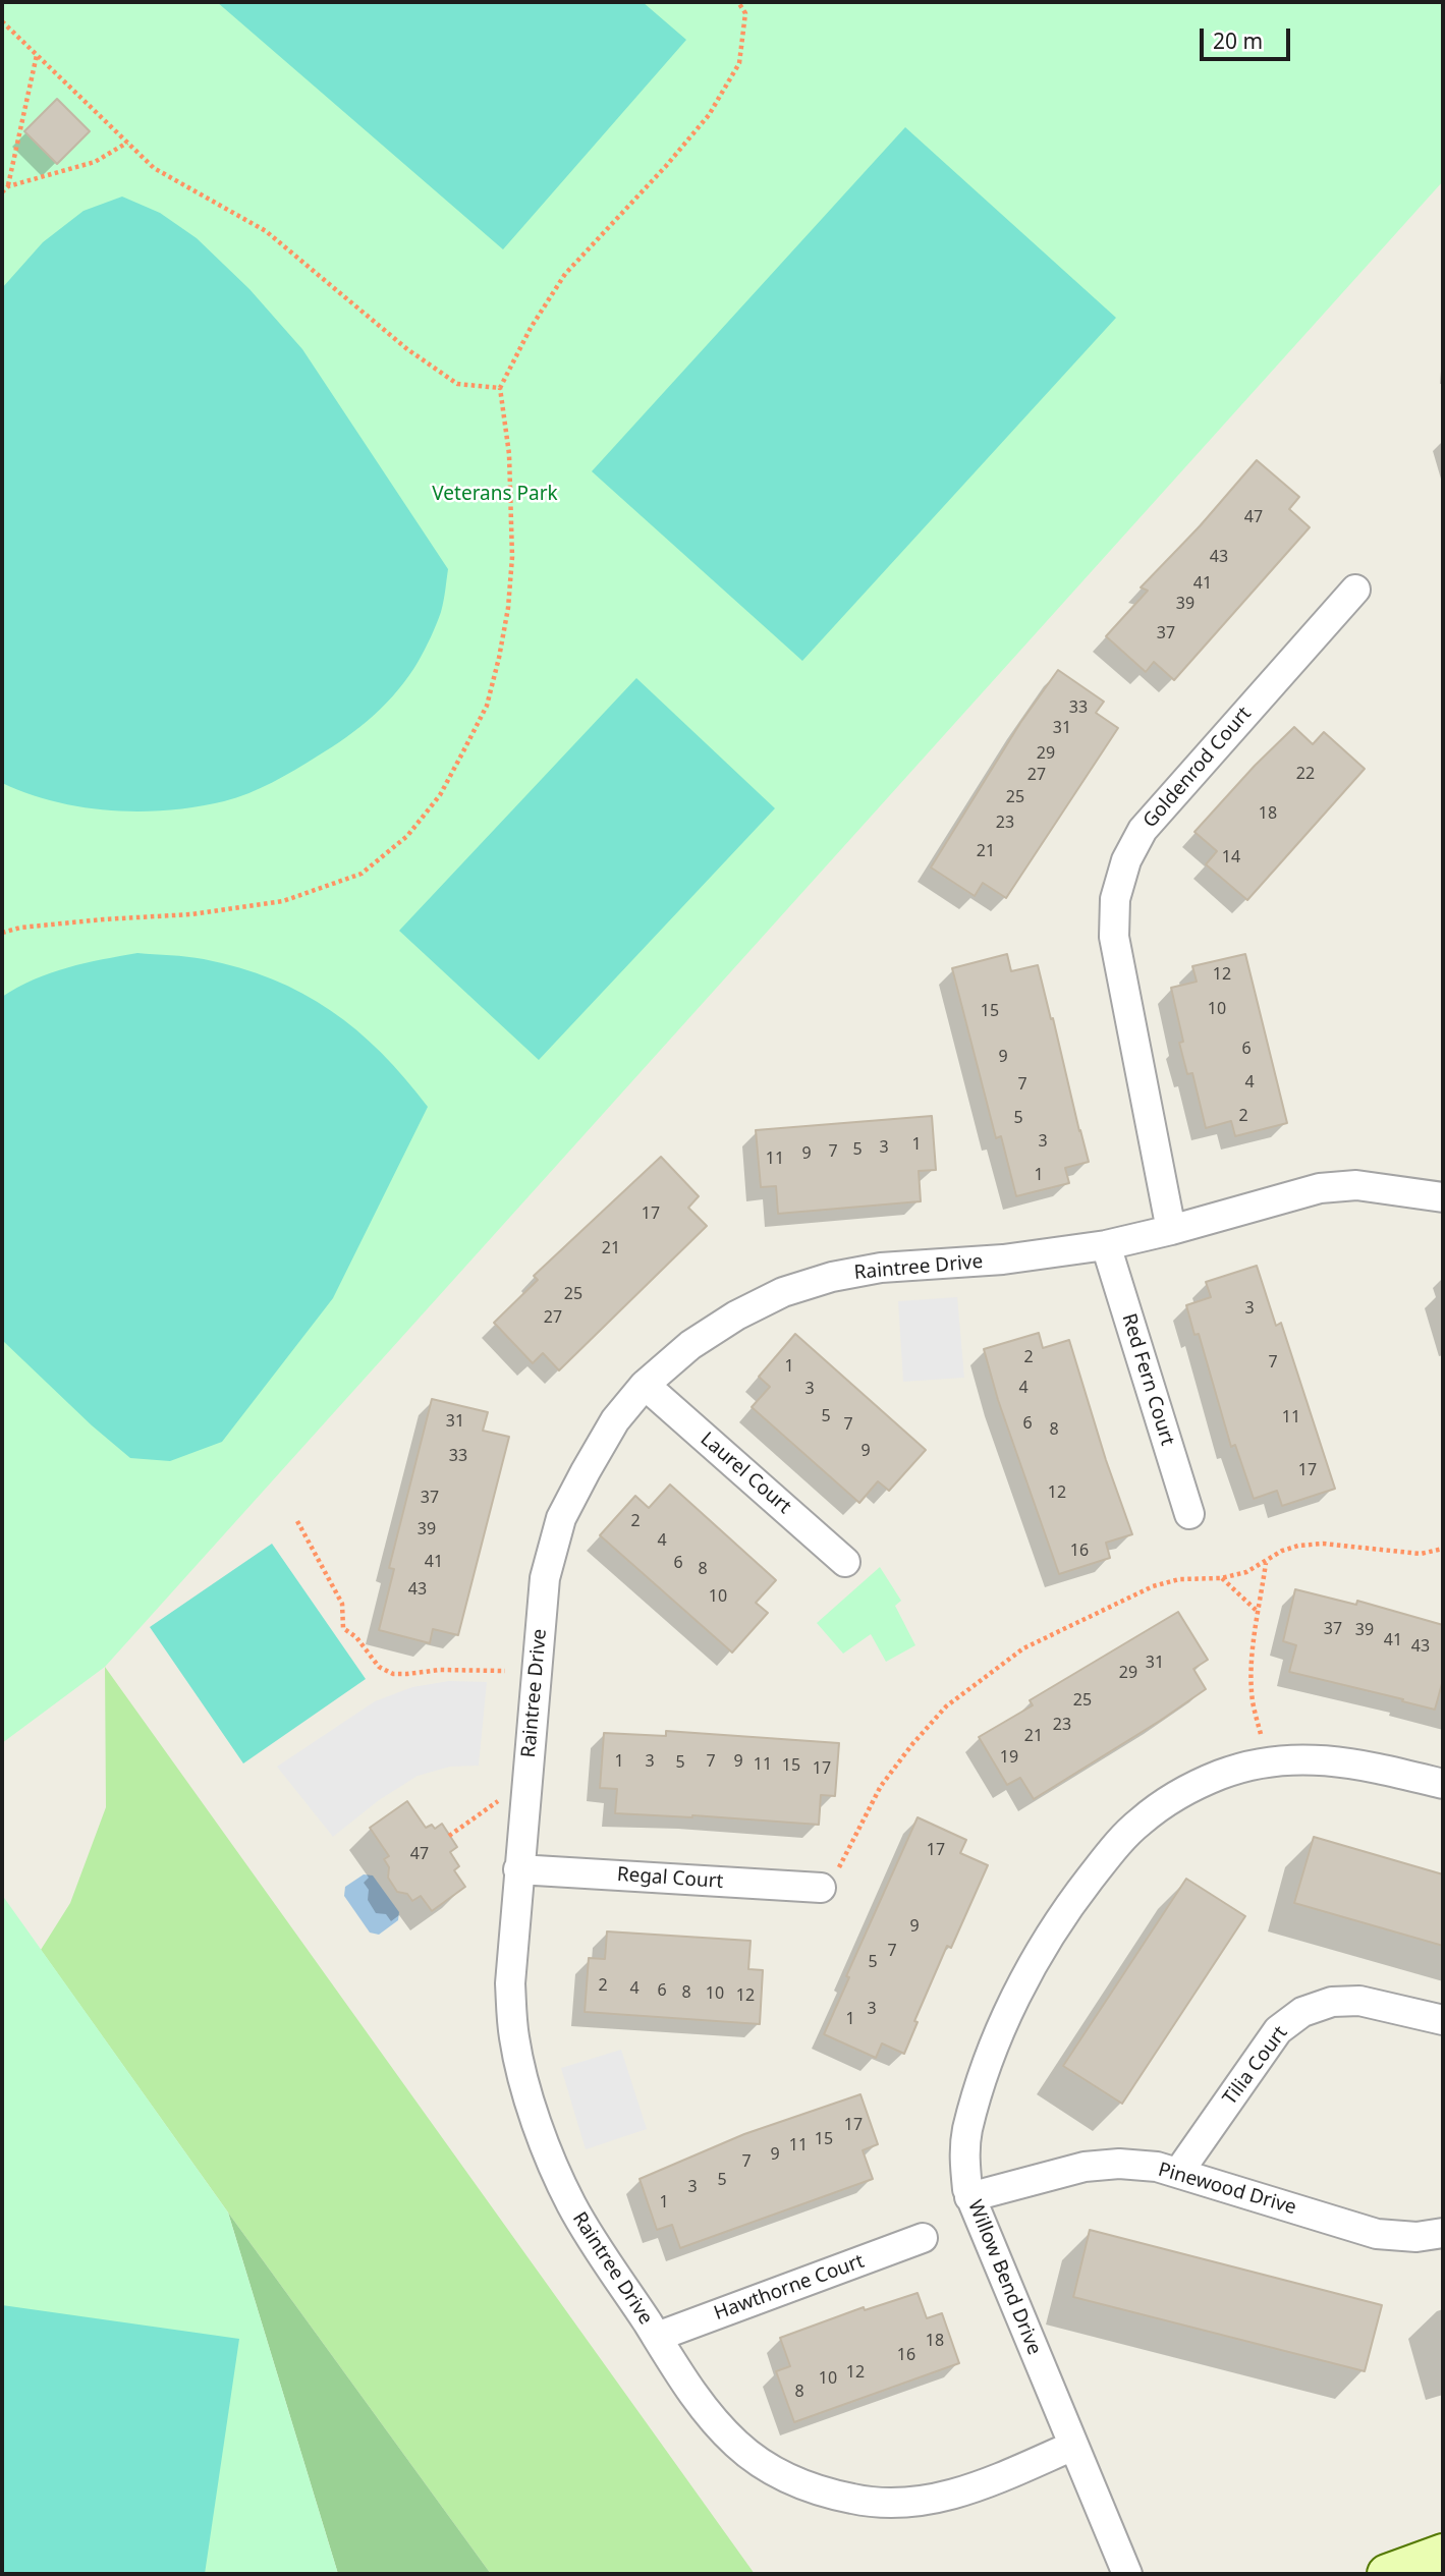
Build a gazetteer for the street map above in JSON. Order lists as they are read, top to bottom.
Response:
{
  "streets": {
    "street": [
      "Goldenrod Court",
      "Raintree Drive",
      "Red Fern Court",
      "Laurel Court",
      "Regal Court",
      "Tilia Court",
      "Pinewood Drive",
      "Willow Bend Drive",
      "Hawthorne Court"
    ]
  },
  "crossings": [
    ["Goldenrod Court", "Raintree Drive"],
    ["Raintree Drive", "Red Fern Court"],
    ["Raintree Drive", "Laurel Court"],
    ["Raintree Drive", "Regal Court"],
    ["Raintree Drive", "Willow Bend Drive"],
    ["Raintree Drive", "Hawthorne Court"],
    ["Tilia Court", "Pinewood Drive"],
    ["Pinewood Drive", "Willow Bend Drive"]
  ],
  "parks": ["Veterans Park"],
  "house_numbers": [
    "47",
    "43",
    "41",
    "39",
    "37",
    "33",
    "31",
    "29",
    "22",
    "27",
    "25",
    "18",
    "23",
    "21",
    "14",
    "12",
    "10",
    "15",
    "6",
    "9",
    "4",
    "7",
    "2",
    "5",
    "3",
    "1",
    "3",
    "5",
    "7",
    "9",
    "11",
    "1",
    "17",
    "21",
    "25",
    "3",
    "27",
    "2",
    "7",
    "1",
    "4",
    "3",
    "5",
    "11",
    "31",
    "6",
    "7",
    "8",
    "9",
    "33",
    "17",
    "12",
    "37",
    "2",
    "39",
    "4",
    "16",
    "41",
    "6",
    "8",
    "43",
    "10",
    "37",
    "39",
    "41",
    "43",
    "31",
    "29",
    "25",
    "23",
    "21",
    "19",
    "1",
    "3",
    "7",
    "9",
    "5",
    "11",
    "15",
    "17",
    "17",
    "47",
    "9",
    "7",
    "5",
    "2",
    "4",
    "6",
    "8",
    "10",
    "12",
    "3",
    "1",
    "17",
    "15",
    "11",
    "9",
    "7",
    "5",
    "3",
    "1",
    "18",
    "16",
    "12",
    "10",
    "8"
  ],
  "scale_bar": "20 m"
}
